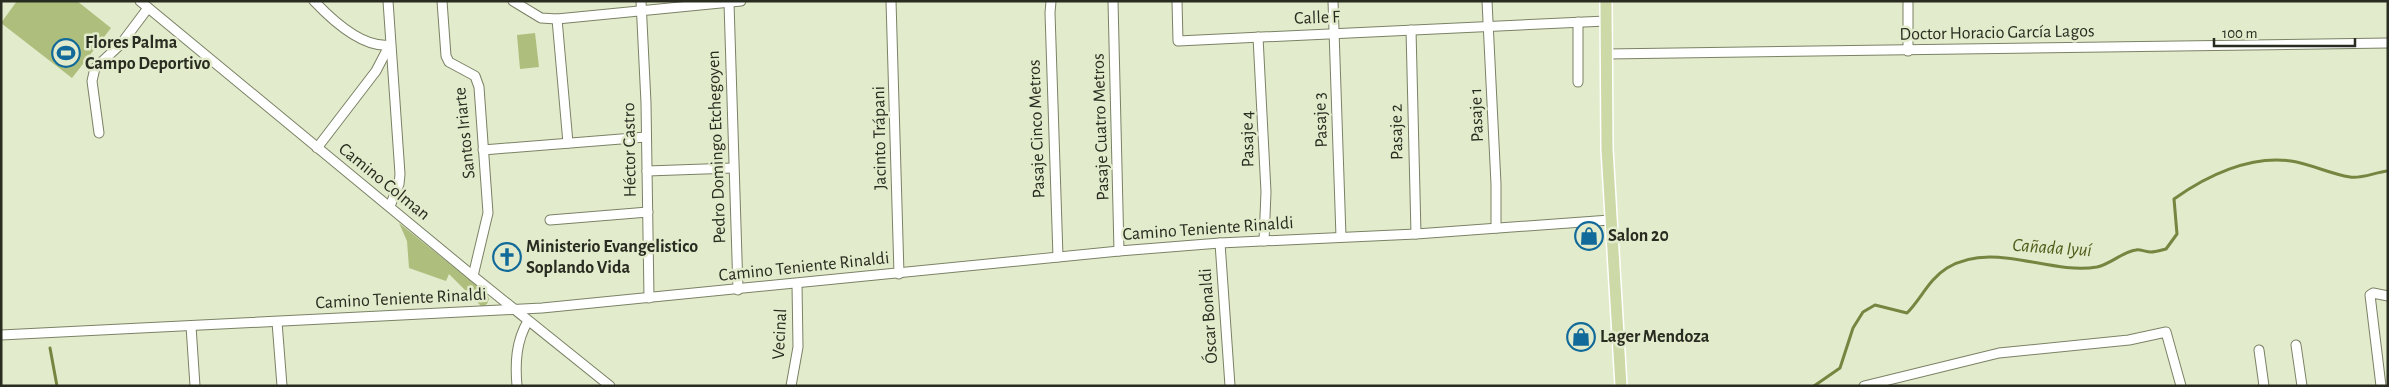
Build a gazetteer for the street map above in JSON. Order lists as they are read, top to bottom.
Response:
{
  "streets": {
    "street": [
      "Calle F",
      "Doctor Horacio García Lagos",
      "Pasaje 1",
      "Pasaje 3",
      "Pasaje Cuatro Metros",
      "Pasaje Cinco Metros",
      "Pasaje 2",
      "Santos Iriarte",
      "Jacinto Trápani",
      "Pasaje 4",
      "Pedro Domingo Etchegoyen",
      "Héctor Castro",
      "Camino Colman",
      "Camino Teniente Rinaldi",
      "Óscar Bonaldi",
      "Vecinal"
    ]
  },
  "crossings": [
    ["Calle F", "Pasaje 1"],
    ["Calle F", "Pasaje 3"],
    ["Calle F", "Pasaje 2"],
    ["Calle F", "Pasaje 4"],
    ["Pasaje 1", "Camino Teniente Rinaldi"],
    ["Pasaje 3", "Camino Teniente Rinaldi"],
    ["Pasaje Cuatro Metros", "Camino Teniente Rinaldi"],
    ["Pasaje Cinco Metros", "Camino Teniente Rinaldi"],
    ["Pasaje 2", "Camino Teniente Rinaldi"],
    ["Santos Iriarte", "Camino Colman"],
    ["Jacinto Trápani", "Camino Teniente Rinaldi"],
    ["Pasaje 4", "Camino Teniente Rinaldi"],
    ["Pedro Domingo Etchegoyen", "Camino Teniente Rinaldi"],
    ["Héctor Castro", "Camino Teniente Rinaldi"],
    ["Camino Colman", "Camino Teniente Rinaldi"],
    ["Camino Teniente Rinaldi", "Óscar Bonaldi"],
    ["Camino Teniente Rinaldi", "Vecinal"]
  ],
  "water": ["Cañada Iyuí"],
  "places": {
    "sports": ["Flores Palma Campo Deportivo"],
    "shop": ["Salon 20", "Lager Mendoza"],
    "church": ["Ministerio Evangelistico Soplando Vida"]
  },
  "scale_bar": "100 m"
}
